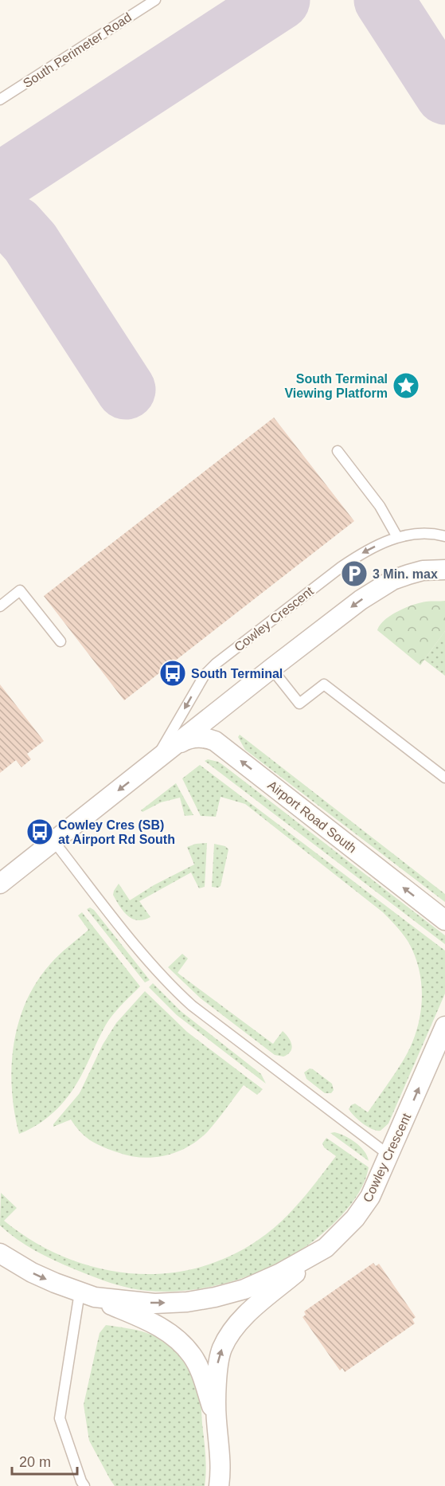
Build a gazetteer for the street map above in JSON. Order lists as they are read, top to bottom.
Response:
{
  "streets": {
    "street": ["Cowley Crescent", "Airport Road South"],
    "lane": ["South Perimeter Road"]
  },
  "crossings": [
    ["Cowley Crescent", "Airport Road South"]
  ],
  "one_way": ["Airport Road South"],
  "places": {
    "place": ["South Terminal Viewing Platform"],
    "parking": ["3 Min. max"],
    "bus stop": ["South Terminal", "Cowley Cres (SB) at Airport Rd South"]
  },
  "scale_bar": "20 m"
}
